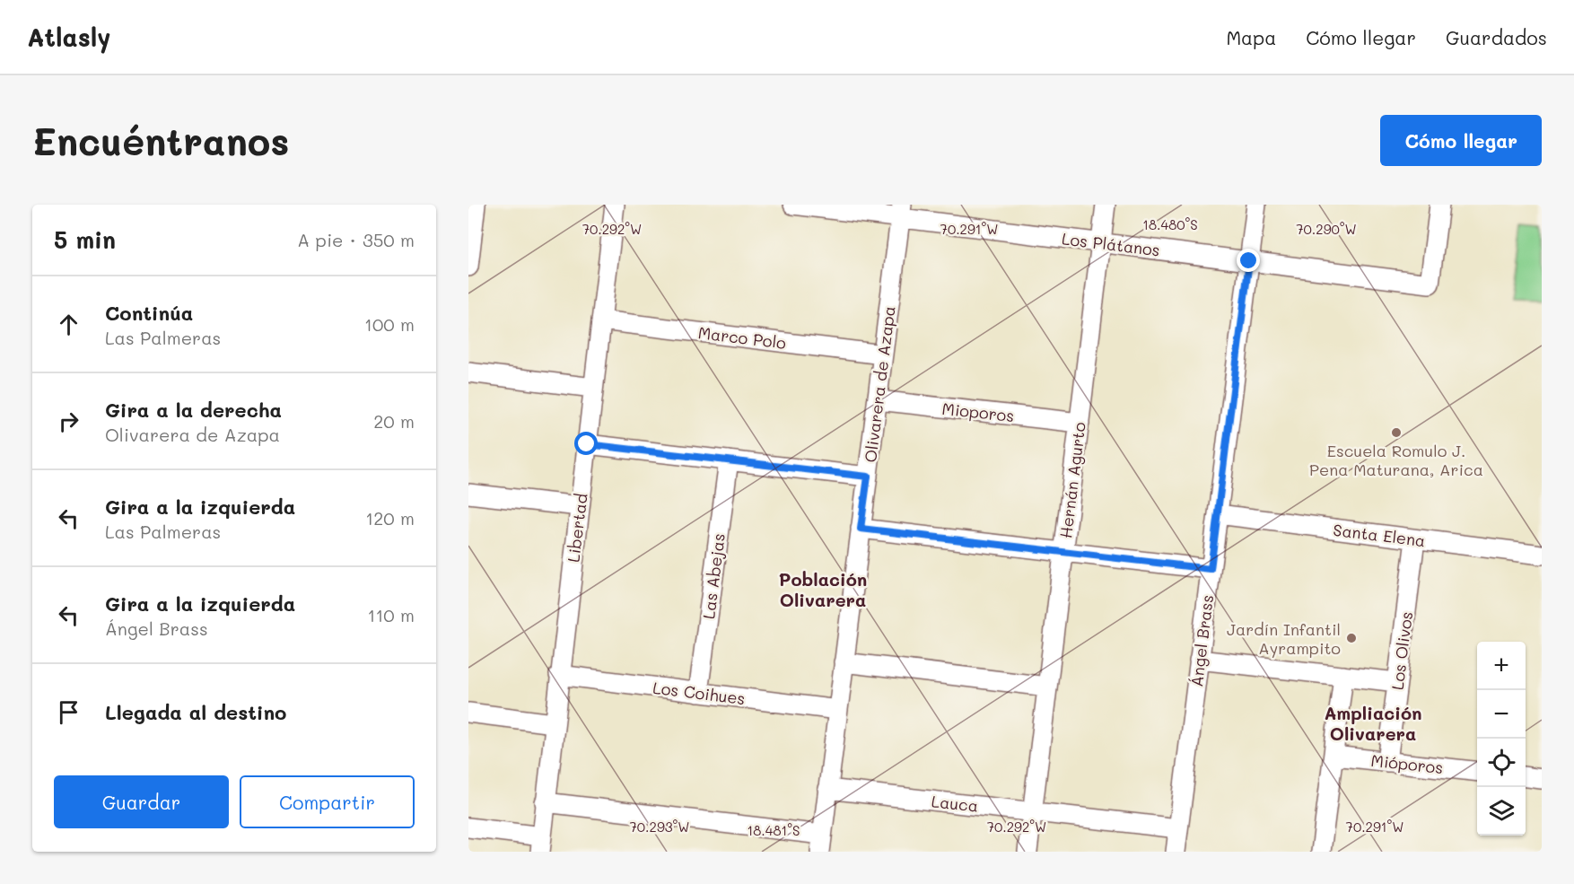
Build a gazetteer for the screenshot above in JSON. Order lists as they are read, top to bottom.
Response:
{
  "streets": {
    "street": [
      "Los Plátanos",
      "Marco Polo",
      "Olivarera de Azapa",
      "Mioporos",
      "Hernán Agurto",
      "Libertad",
      "Santa Elena",
      "Las Abejas",
      "Ángel Brass",
      "Los Olivos",
      "Los Coihues",
      "Mióporos",
      "Lauca"
    ]
  },
  "crossings": [
    ["Los Plátanos", "Olivarera de Azapa"],
    ["Los Plátanos", "Hernán Agurto"],
    ["Los Plátanos", "Ángel Brass"],
    ["Marco Polo", "Olivarera de Azapa"],
    ["Marco Polo", "Libertad"],
    ["Olivarera de Azapa", "Mioporos"],
    ["Olivarera de Azapa", "Los Coihues"],
    ["Olivarera de Azapa", "Lauca"],
    ["Mioporos", "Hernán Agurto"],
    ["Hernán Agurto", "Lauca"],
    ["Libertad", "Los Coihues"],
    ["Santa Elena", "Ángel Brass"],
    ["Santa Elena", "Los Olivos"],
    ["Las Abejas", "Los Coihues"],
    ["Ángel Brass", "Lauca"],
    ["Los Olivos", "Mióporos"]
  ],
  "districts": ["Población Olivarera", "Ampliación Olivarera"],
  "places": ["Escuela Romulo J. Pena Maturana, Arica", "Jardín Infantil Ayrampito"],
  "page": {
    "header": "Atlasly",
    "nav": ["Mapa", "Cómo llegar", "Guardados"],
    "buttons": [
      "Cómo llegar",
      ["Guardar", "Compartir"]
    ],
    "title": "Encuéntranos",
    "heading": ["5 min", "A pie · 350 m"],
    "list": [
      ["Continúa", "Las Palmeras", "100 m"],
      ["Gira a la derecha", "Olivarera de Azapa", "20 m"],
      ["Gira a la izquierda", "Las Palmeras", "120 m"],
      ["Gira a la izquierda", "Ángel Brass", "110 m"],
      "Llegada al destino"
    ],
    "map_buttons": ["+", "−"]
  },
  "coordinates": [
    "18.480°S",
    "70.292°W",
    "70.290°W",
    "70.291°W",
    "70.293°W",
    "18.481°S"
  ]
}
